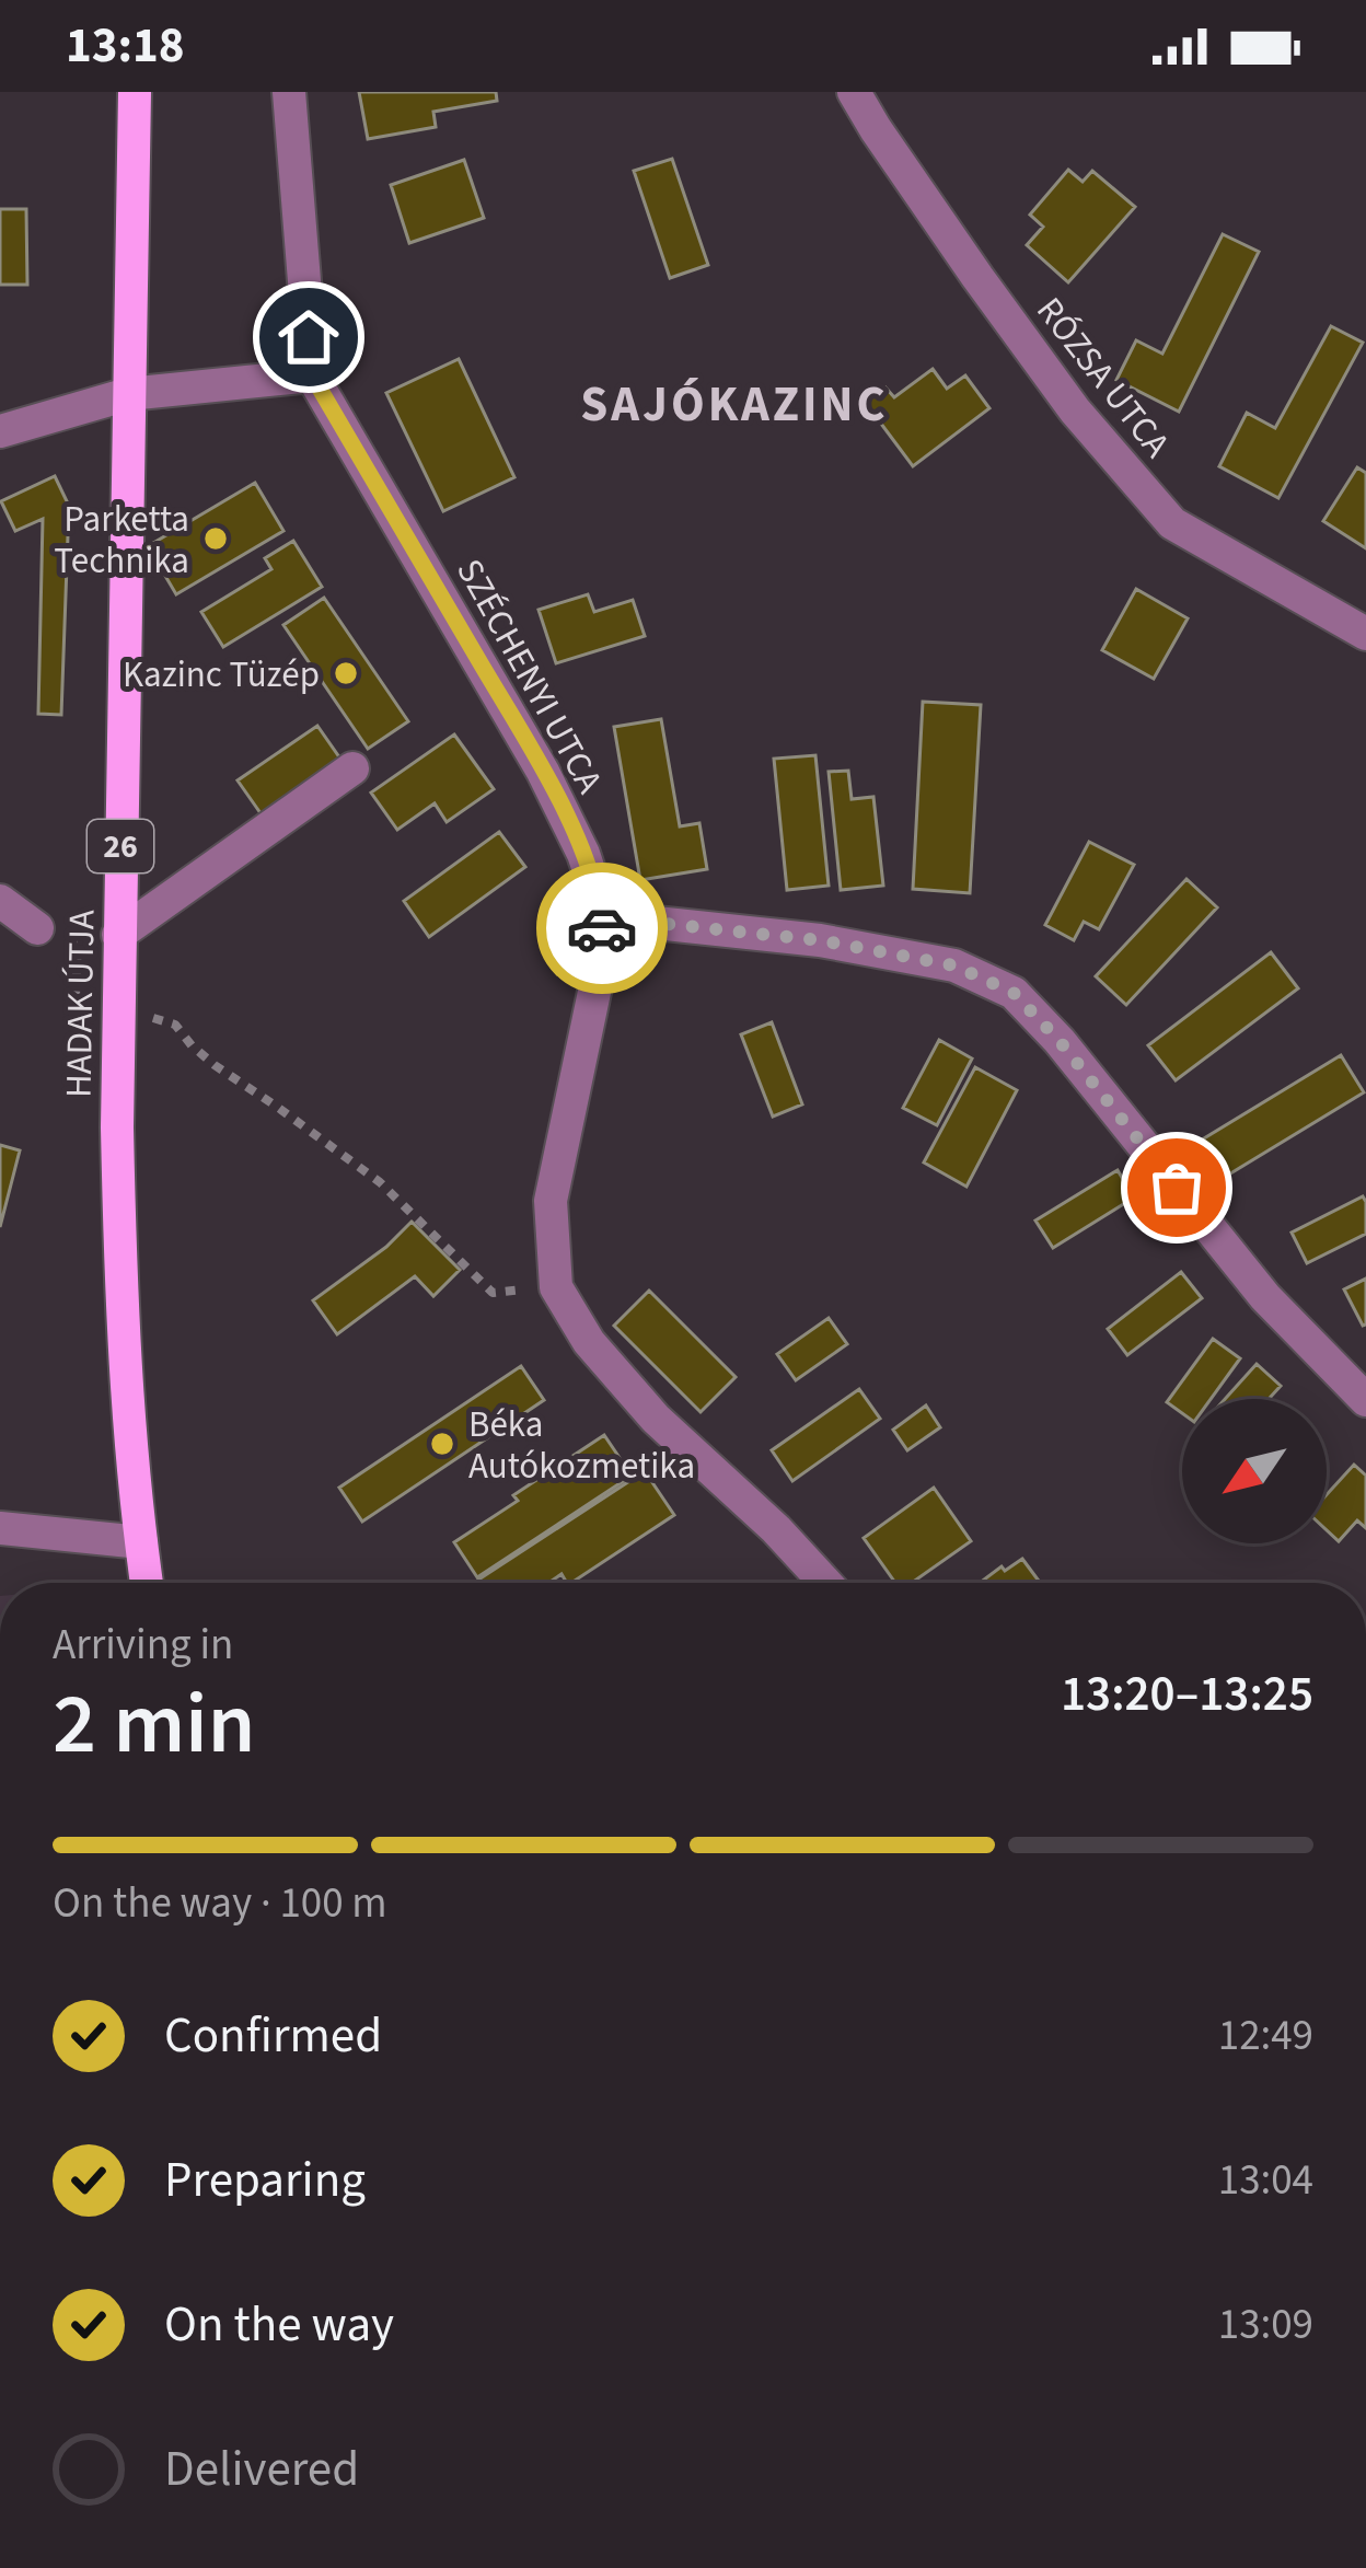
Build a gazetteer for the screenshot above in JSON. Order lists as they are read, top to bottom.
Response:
{
  "streets": {
    "main road": ["26", "HADAK ÚTJA"],
    "street": ["RÓZSA UTCA", "SZÉCHENYI UTCA"]
  },
  "districts": ["SAJÓKAZINC"],
  "places": ["Parketta Technika", "Kazinc Tüzép", "Béka Autókozmetika"],
  "north": "bottom left",
  "page": {
    "status": "13:18",
    "heading": ["2 min", "Arriving in", "13:20–13:25"],
    "bar": "On the way · 100 m",
    "list": [
      ["Confirmed", "12:49"],
      ["Preparing", "13:04"],
      ["On the way", "13:09"],
      "Delivered"
    ]
  }
}
